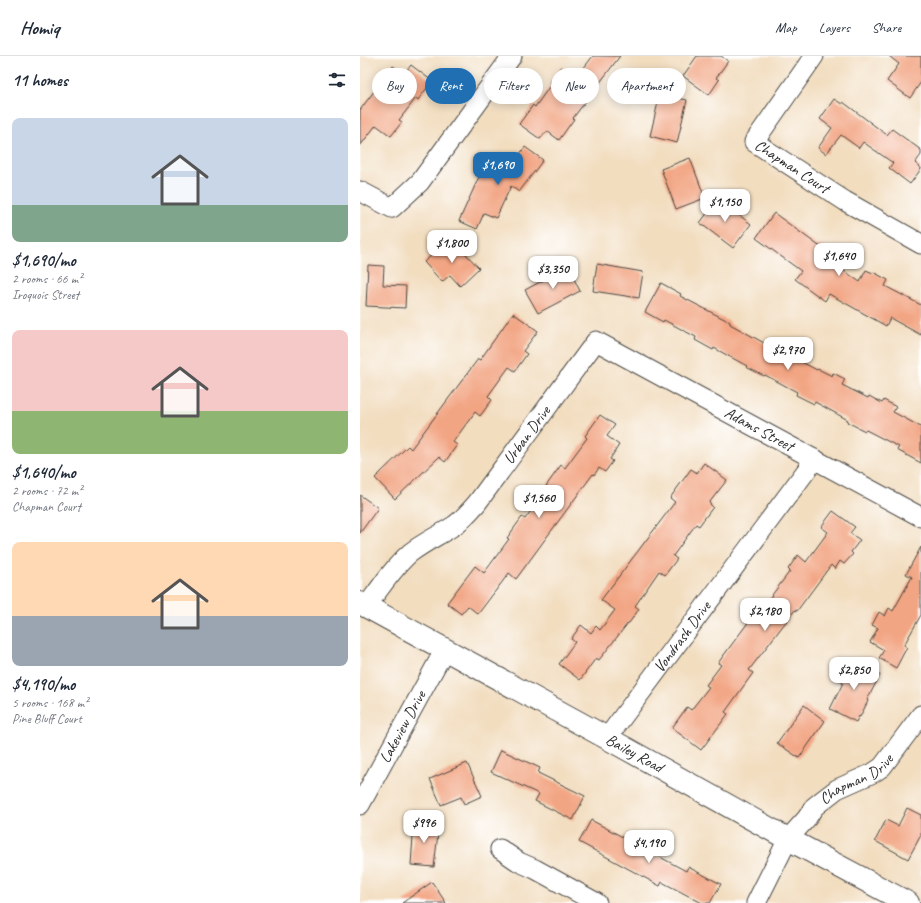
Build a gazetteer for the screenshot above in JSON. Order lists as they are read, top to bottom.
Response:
{
  "streets": {
    "street": [
      "Chapman Court",
      "Adams Street",
      "Urban Drive",
      "Vondrash Drive",
      "Lakeview Drive",
      "Bailey Road",
      "Chapman Drive"
    ]
  },
  "crossings": [
    ["Adams Street", "Urban Drive"],
    ["Adams Street", "Vondrash Drive"],
    ["Urban Drive", "Bailey Road"],
    ["Vondrash Drive", "Bailey Road"],
    ["Lakeview Drive", "Bailey Road"],
    ["Bailey Road", "Chapman Drive"]
  ],
  "page": {
    "header": "Homiq",
    "nav": ["Map", "Layers", "Share"],
    "heading": "11 homes",
    "chip": [
      "Buy",
      "Rent",
      "Filters",
      "New",
      "Apartment"
    ],
    "list": [
      {
        "name": "$1,690/mo",
        "note": "2 rooms · 66 m² · Iroquois Street"
      },
      {
        "name": "$1,640/mo",
        "note": "2 rooms · 72 m² · Chapman Court"
      },
      {
        "name": "$4,190/mo",
        "note": "5 rooms · 168 m² · Pine Bluff Court"
      }
    ],
    "price": [
      "$1,690",
      "$1,150",
      "$1,800",
      "$1,640",
      "$3,350",
      "$2,970",
      "$1,560",
      "$2,180",
      "$2,850",
      "$996",
      "$4,190"
    ]
  }
}
